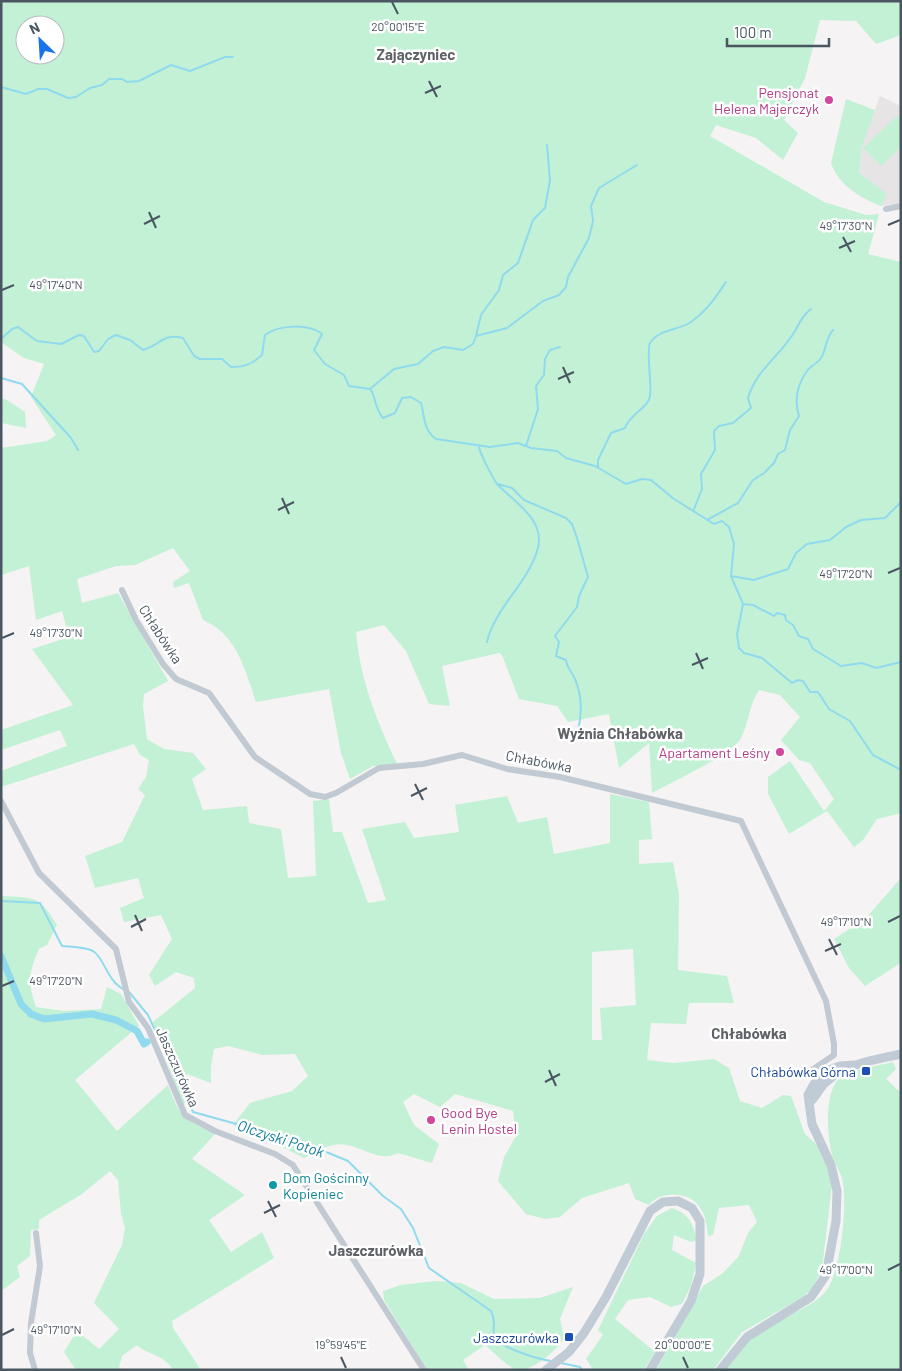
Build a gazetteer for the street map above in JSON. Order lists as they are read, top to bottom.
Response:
{
  "streets": {
    "street": ["Chłabówka", "Jaszczurówka"]
  },
  "districts": [
    "Zajączyniec",
    "Wyżnia Chłabówka",
    "Chłabówka",
    "Jaszczurówka"
  ],
  "water": ["Olczyski Potok"],
  "places": {
    "other": [
      "Pensjonat Helena Majerczyk",
      "Apartament Leśny",
      "Good Bye Lenin Hostel",
      "Dom Gościnny Kopieniec"
    ],
    "transit": ["Chłabówka Górna", "Jaszczurówka"]
  },
  "scale_bar": "100 m",
  "north": "top left",
  "coordinates": [
    "20°00'15\"E",
    "49°17'30\"N",
    "49°17'40\"N",
    "49°17'20\"N",
    "49°17'10\"N",
    "49°17'00\"N",
    "19°59'45\"E",
    "20°00'00\"E"
  ]
}
